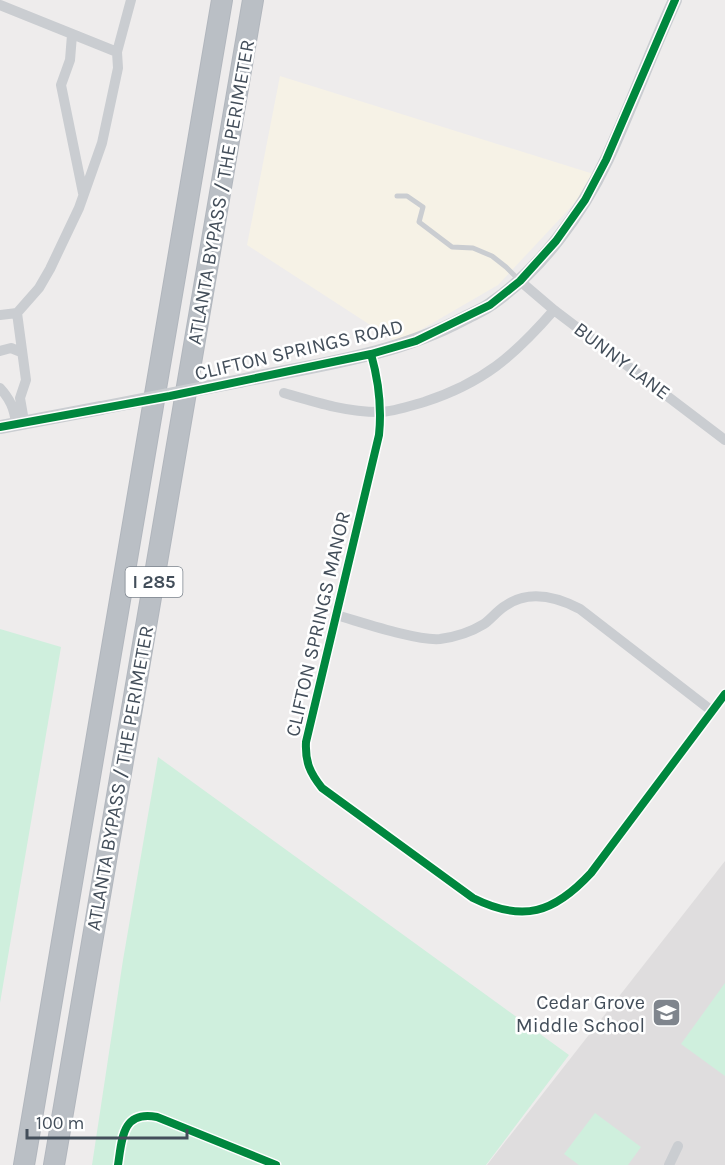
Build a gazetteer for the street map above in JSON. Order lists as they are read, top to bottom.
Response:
{
  "streets": {
    "highway": ["ATLANTA BYPASS / THE PERIMETER", "I 285"],
    "street": ["CLIFTON SPRINGS ROAD", "BUNNY LANE", "CLIFTON SPRINGS MANOR"]
  },
  "crossings": [
    ["CLIFTON SPRINGS ROAD", "BUNNY LANE"],
    ["CLIFTON SPRINGS ROAD", "CLIFTON SPRINGS MANOR"]
  ],
  "places": {
    "school or university": ["Cedar Grove Middle School"]
  },
  "scale_bar": "100 m"
}
